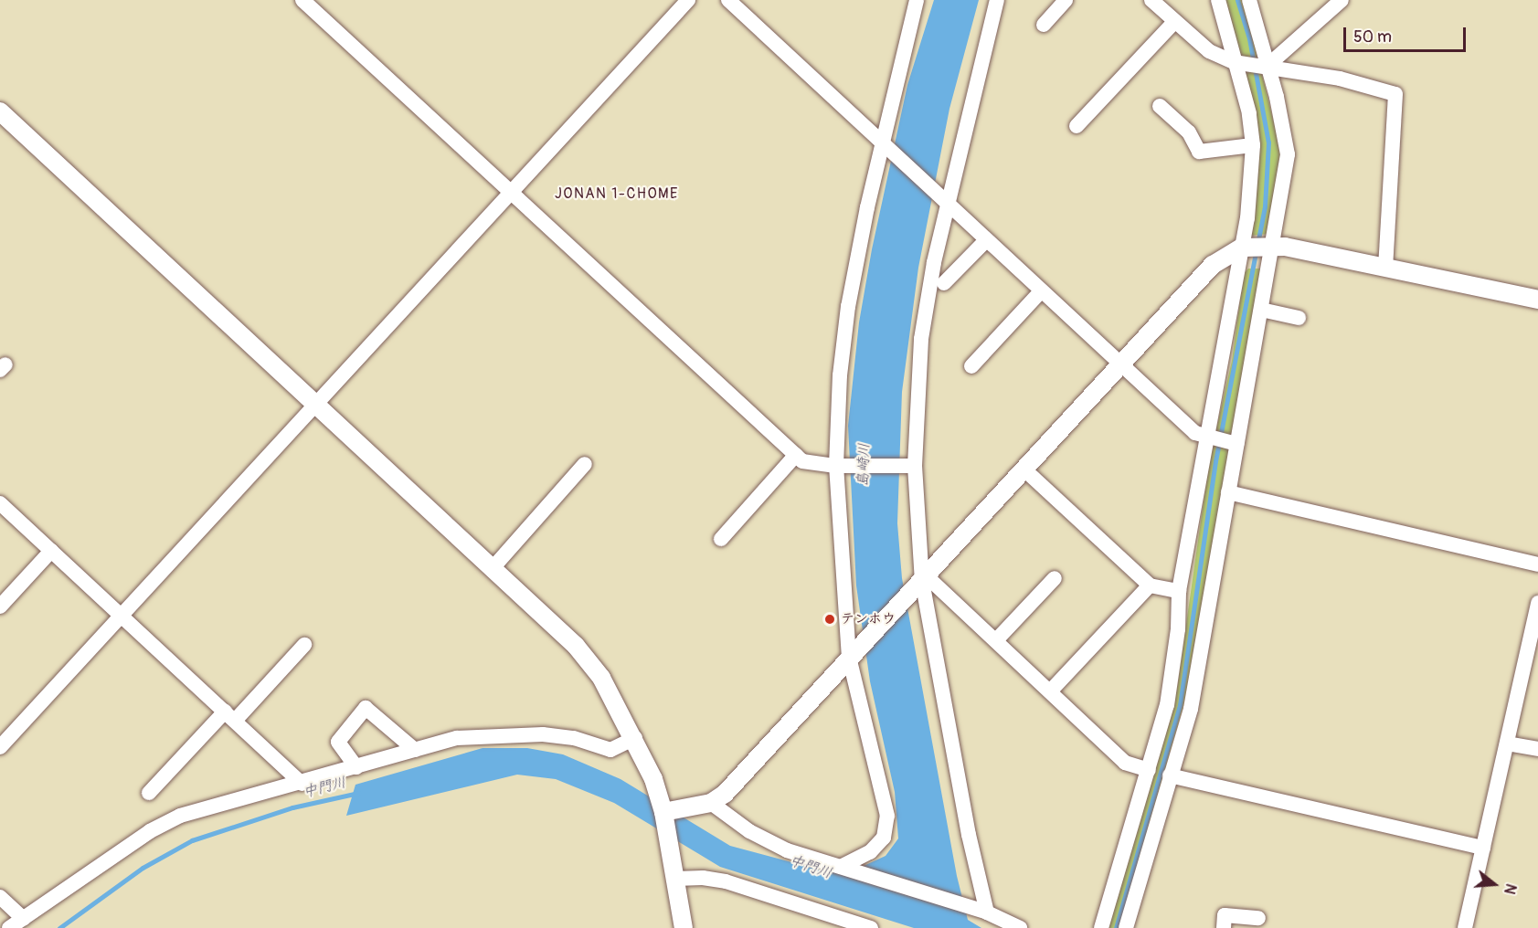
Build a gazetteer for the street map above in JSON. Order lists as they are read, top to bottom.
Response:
{
  "districts": ["JONAN 1-CHOME"],
  "water": ["島崎川", "中門川"],
  "places": ["テンホウ"],
  "scale_bar": "50 m",
  "north": "right"
}
